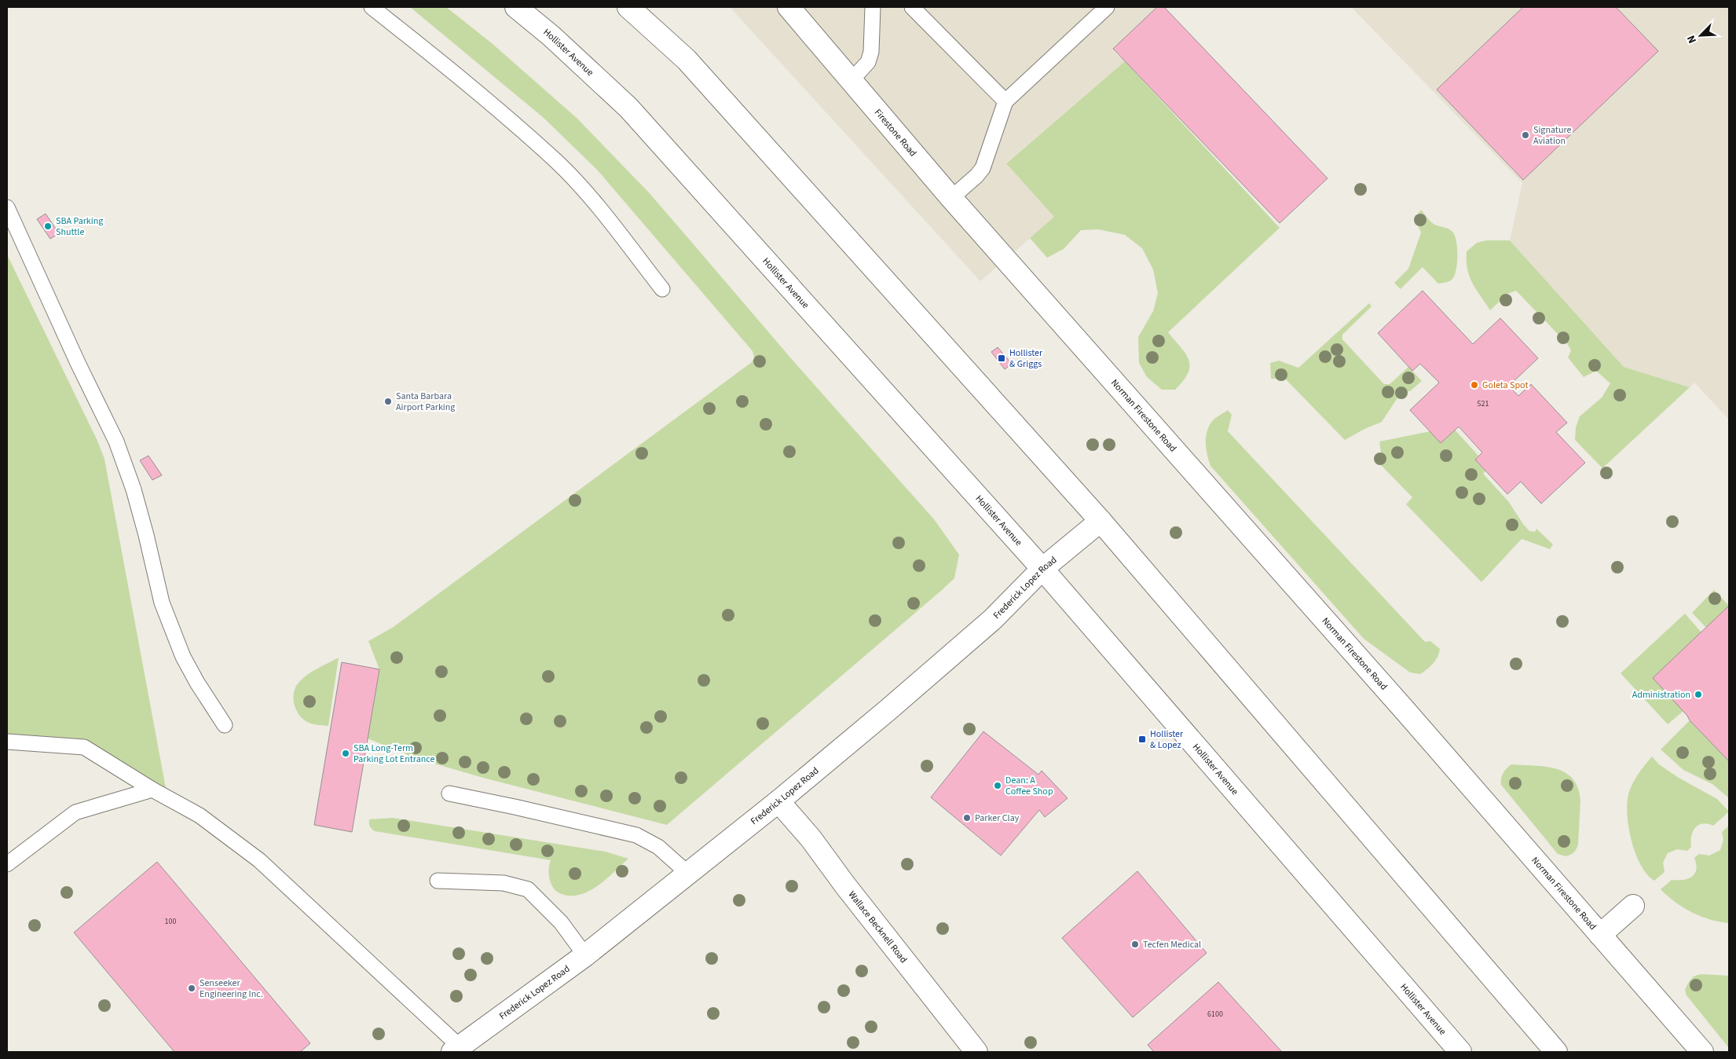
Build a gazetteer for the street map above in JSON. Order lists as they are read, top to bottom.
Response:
{
  "streets": {
    "main road": [
      "Hollister Avenue",
      "Firestone Road",
      "Norman Firestone Road",
      "Frederick Lopez Road",
      "Wallace Becknell Road"
    ]
  },
  "crossings": [
    ["Hollister Avenue", "Frederick Lopez Road"],
    ["Firestone Road", "Norman Firestone Road"],
    ["Frederick Lopez Road", "Wallace Becknell Road"]
  ],
  "places": {
    "other": [
      "Signature Aviation",
      "SBA Parking Shuttle",
      "Goleta Spot",
      "Santa Barbara Airport Parking",
      "Administration",
      "SBA Long-Term Parking Lot Entrance",
      "Dean: A Coffee Shop",
      "Parker Clay",
      "Tecfen Medical",
      "Senseeker Engineering Inc."
    ],
    "transit": ["Hollister & Griggs", "Hollister & Lopez"]
  },
  "house_numbers": ["521", "100", "6100"],
  "north": "bottom left"
}
